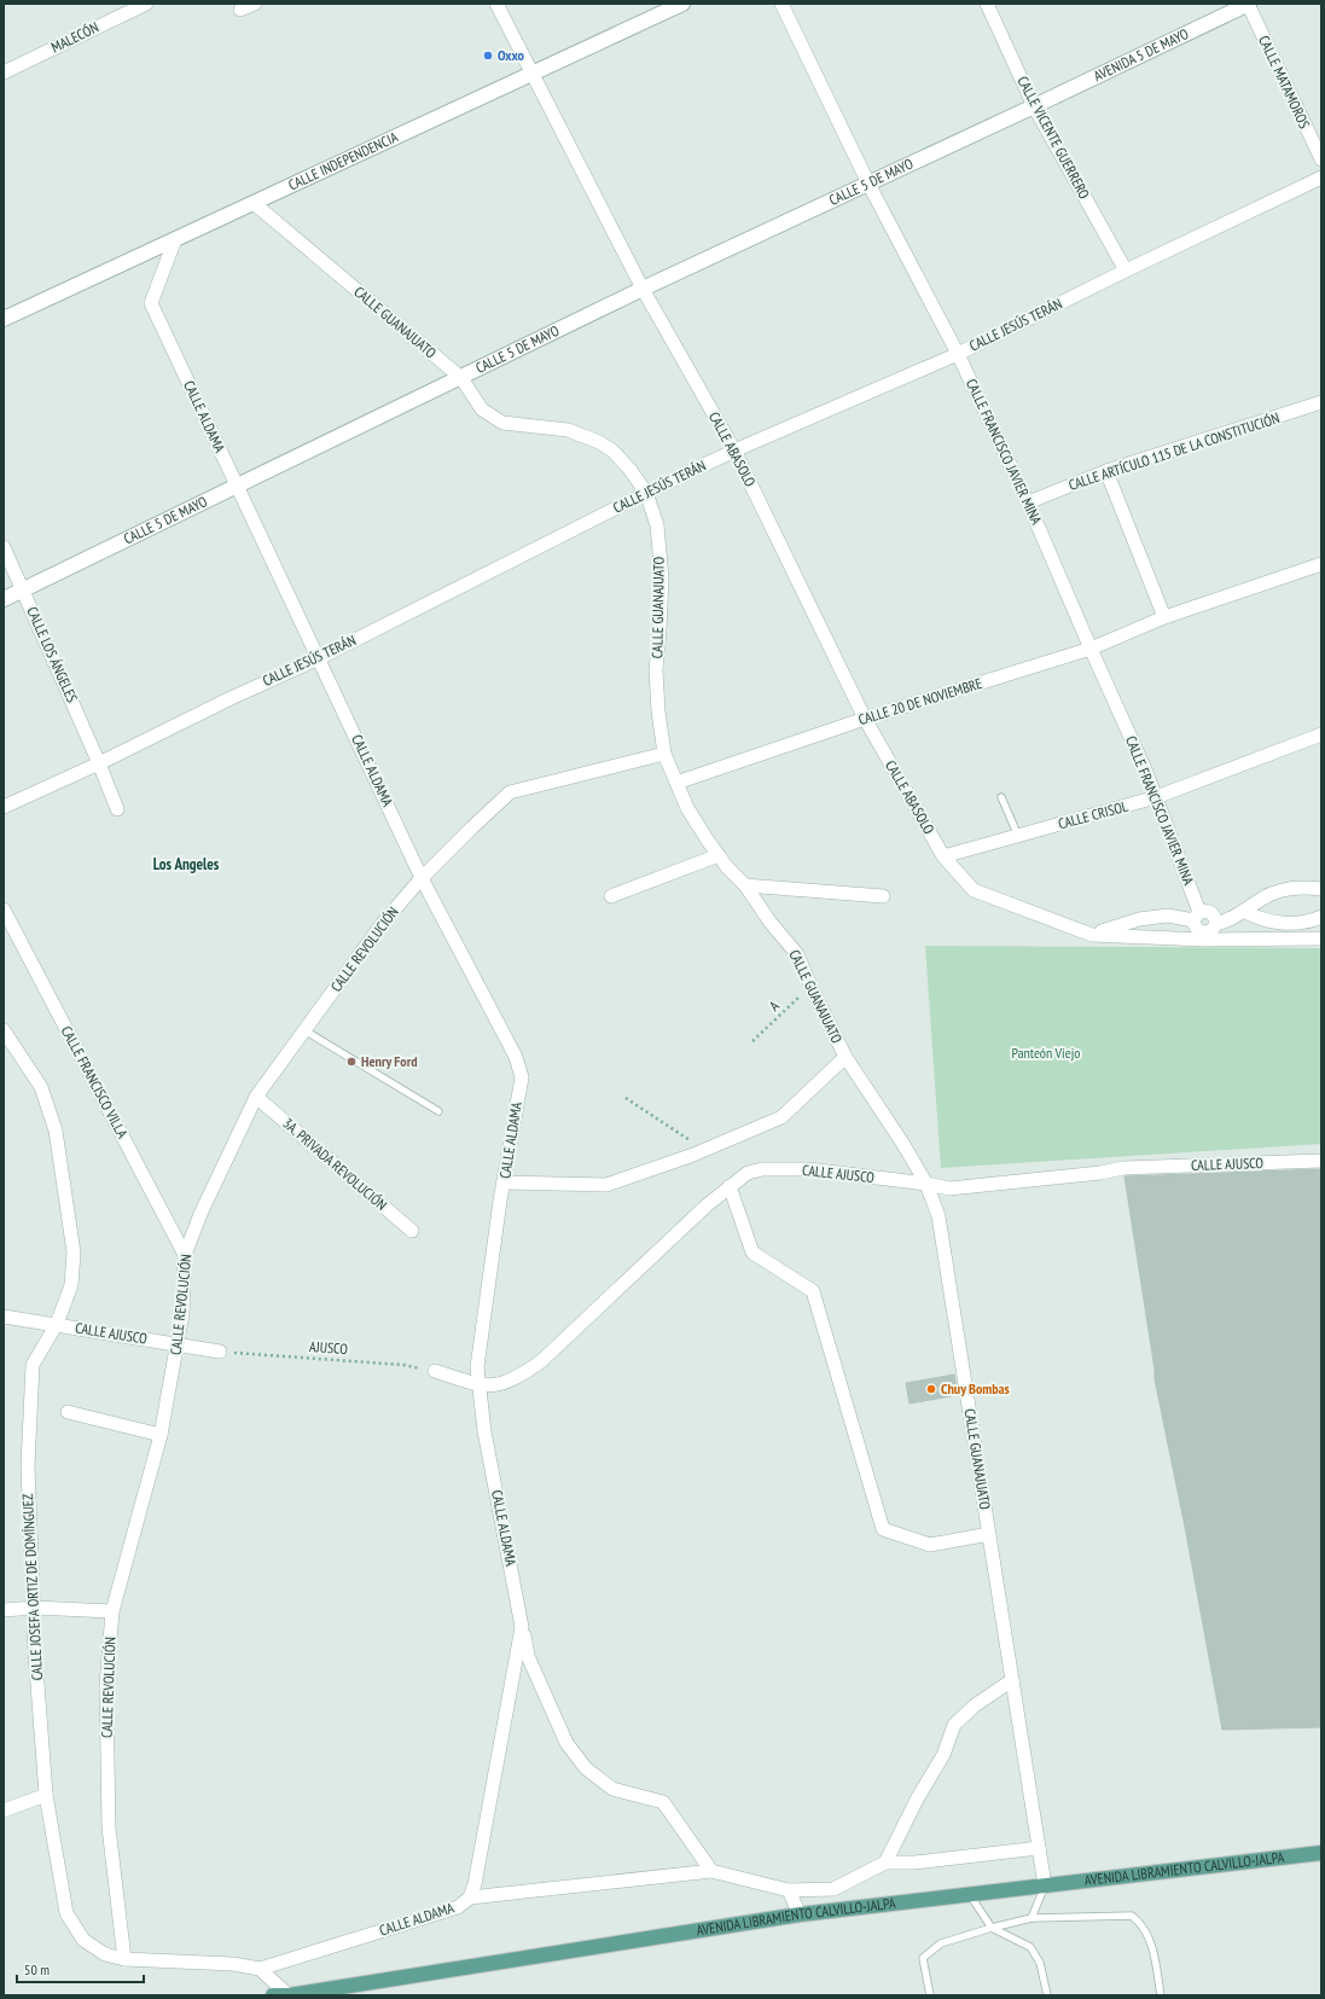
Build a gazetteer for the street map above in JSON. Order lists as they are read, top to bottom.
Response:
{
  "streets": {
    "main road": [
      "AVENIDA 5 DE MAYO",
      "CALLE INDEPENDENCIA",
      "CALLE 5 DE MAYO",
      "AVENIDA LIBRAMIENTO CALVILLO-JALPA"
    ],
    "street": [
      "MALECÓN",
      "CALLE MATAMOROS",
      "CALLE VICENTE GUERRERO",
      "CALLE GUANAJUATO",
      "CALLE JESÚS TERÁN",
      "CALLE ALDAMA",
      "CALLE ABASOLO",
      "CALLE FRANCISCO JAVIER MINA",
      "CALLE ARTÍCULO 115 DE LA CONSTITUCIÓN",
      "CALLE LOS ÁNGELES",
      "CALLE 20 DE NOVIEMBRE",
      "CALLE CRISOL",
      "CALLE REVOLUCIÓN",
      "CALLE FRANCISCO VILLA",
      "3A. PRIVADA REVOLUCIÓN",
      "CALLE AJUSCO",
      "CALLE JOSEFA ORTIZ DE DOMÍNGUEZ"
    ],
    "path": ["A", "AJUSCO"]
  },
  "crossings": [
    ["AVENIDA 5 DE MAYO", "CALLE MATAMOROS"],
    ["AVENIDA 5 DE MAYO", "CALLE VICENTE GUERRERO"],
    ["AVENIDA 5 DE MAYO", "CALLE 5 DE MAYO"],
    ["CALLE VICENTE GUERRERO", "CALLE 5 DE MAYO"],
    ["CALLE VICENTE GUERRERO", "CALLE JESÚS TERÁN"],
    ["CALLE INDEPENDENCIA", "CALLE GUANAJUATO"],
    ["CALLE INDEPENDENCIA", "CALLE ALDAMA"],
    ["CALLE INDEPENDENCIA", "CALLE ABASOLO"],
    ["CALLE 5 DE MAYO", "CALLE GUANAJUATO"],
    ["CALLE 5 DE MAYO", "CALLE ALDAMA"],
    ["CALLE 5 DE MAYO", "CALLE ABASOLO"],
    ["CALLE 5 DE MAYO", "CALLE FRANCISCO JAVIER MINA"],
    ["CALLE 5 DE MAYO", "CALLE LOS ÁNGELES"],
    ["CALLE GUANAJUATO", "CALLE JESÚS TERÁN"],
    ["CALLE GUANAJUATO", "CALLE ALDAMA"],
    ["CALLE GUANAJUATO", "CALLE 20 DE NOVIEMBRE"],
    ["CALLE GUANAJUATO", "CALLE REVOLUCIÓN"],
    ["CALLE GUANAJUATO", "A"],
    ["CALLE GUANAJUATO", "CALLE AJUSCO"],
    ["CALLE GUANAJUATO", "AVENIDA LIBRAMIENTO CALVILLO-JALPA"],
    ["CALLE JESÚS TERÁN", "CALLE ALDAMA"],
    ["CALLE JESÚS TERÁN", "CALLE ABASOLO"],
    ["CALLE JESÚS TERÁN", "CALLE FRANCISCO JAVIER MINA"],
    ["CALLE JESÚS TERÁN", "CALLE LOS ÁNGELES"],
    ["CALLE ALDAMA", "CALLE REVOLUCIÓN"],
    ["CALLE ALDAMA", "CALLE AJUSCO"],
    ["CALLE ALDAMA", "CALLE JOSEFA ORTIZ DE DOMÍNGUEZ"],
    ["CALLE ABASOLO", "CALLE 20 DE NOVIEMBRE"],
    ["CALLE ABASOLO", "CALLE CRISOL"],
    ["CALLE FRANCISCO JAVIER MINA", "CALLE ARTÍCULO 115 DE LA CONSTITUCIÓN"],
    ["CALLE FRANCISCO JAVIER MINA", "CALLE 20 DE NOVIEMBRE"],
    ["CALLE FRANCISCO JAVIER MINA", "CALLE CRISOL"],
    ["CALLE REVOLUCIÓN", "CALLE FRANCISCO VILLA"],
    ["CALLE REVOLUCIÓN", "3A. PRIVADA REVOLUCIÓN"],
    ["CALLE REVOLUCIÓN", "CALLE AJUSCO"],
    ["CALLE REVOLUCIÓN", "CALLE JOSEFA ORTIZ DE DOMÍNGUEZ"],
    ["CALLE AJUSCO", "AJUSCO"],
    ["CALLE AJUSCO", "CALLE JOSEFA ORTIZ DE DOMÍNGUEZ"]
  ],
  "districts": ["Los Angeles"],
  "parks": ["Panteón Viejo"],
  "places": ["Oxxo", "Henry Ford", "Chuy Bombas"],
  "scale_bar": "50 m"
}
